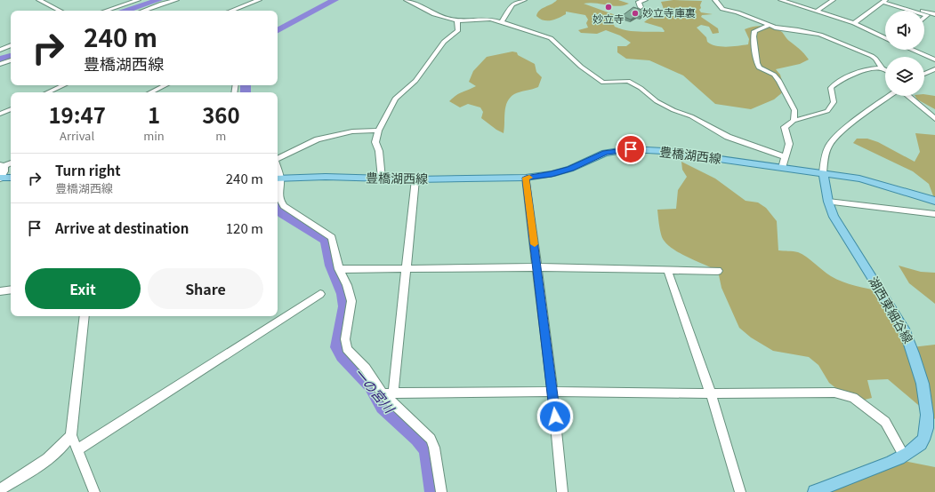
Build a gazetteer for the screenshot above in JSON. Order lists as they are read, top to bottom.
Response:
{
  "streets": {
    "main road": ["豊橋湖西線", "湖西東細谷線"]
  },
  "crossings": [
    ["豊橋湖西線", "湖西東細谷線"]
  ],
  "water": ["一の宮川"],
  "places": ["妙立寺", "妙立寺庫裏"],
  "page": {
    "turn": ["240 m", "豊橋湖西線"],
    "eta": [
      "19:47",
      "Arrival",
      "1",
      "min",
      "360",
      "m"
    ],
    "list": [
      {
        "name": "Turn right",
        "note": "豊橋湖西線",
        "value": "240 m"
      },
      {
        "name": "Arrive at destination",
        "value": "120 m"
      }
    ],
    "buttons": ["Exit", "Share"]
  }
}
